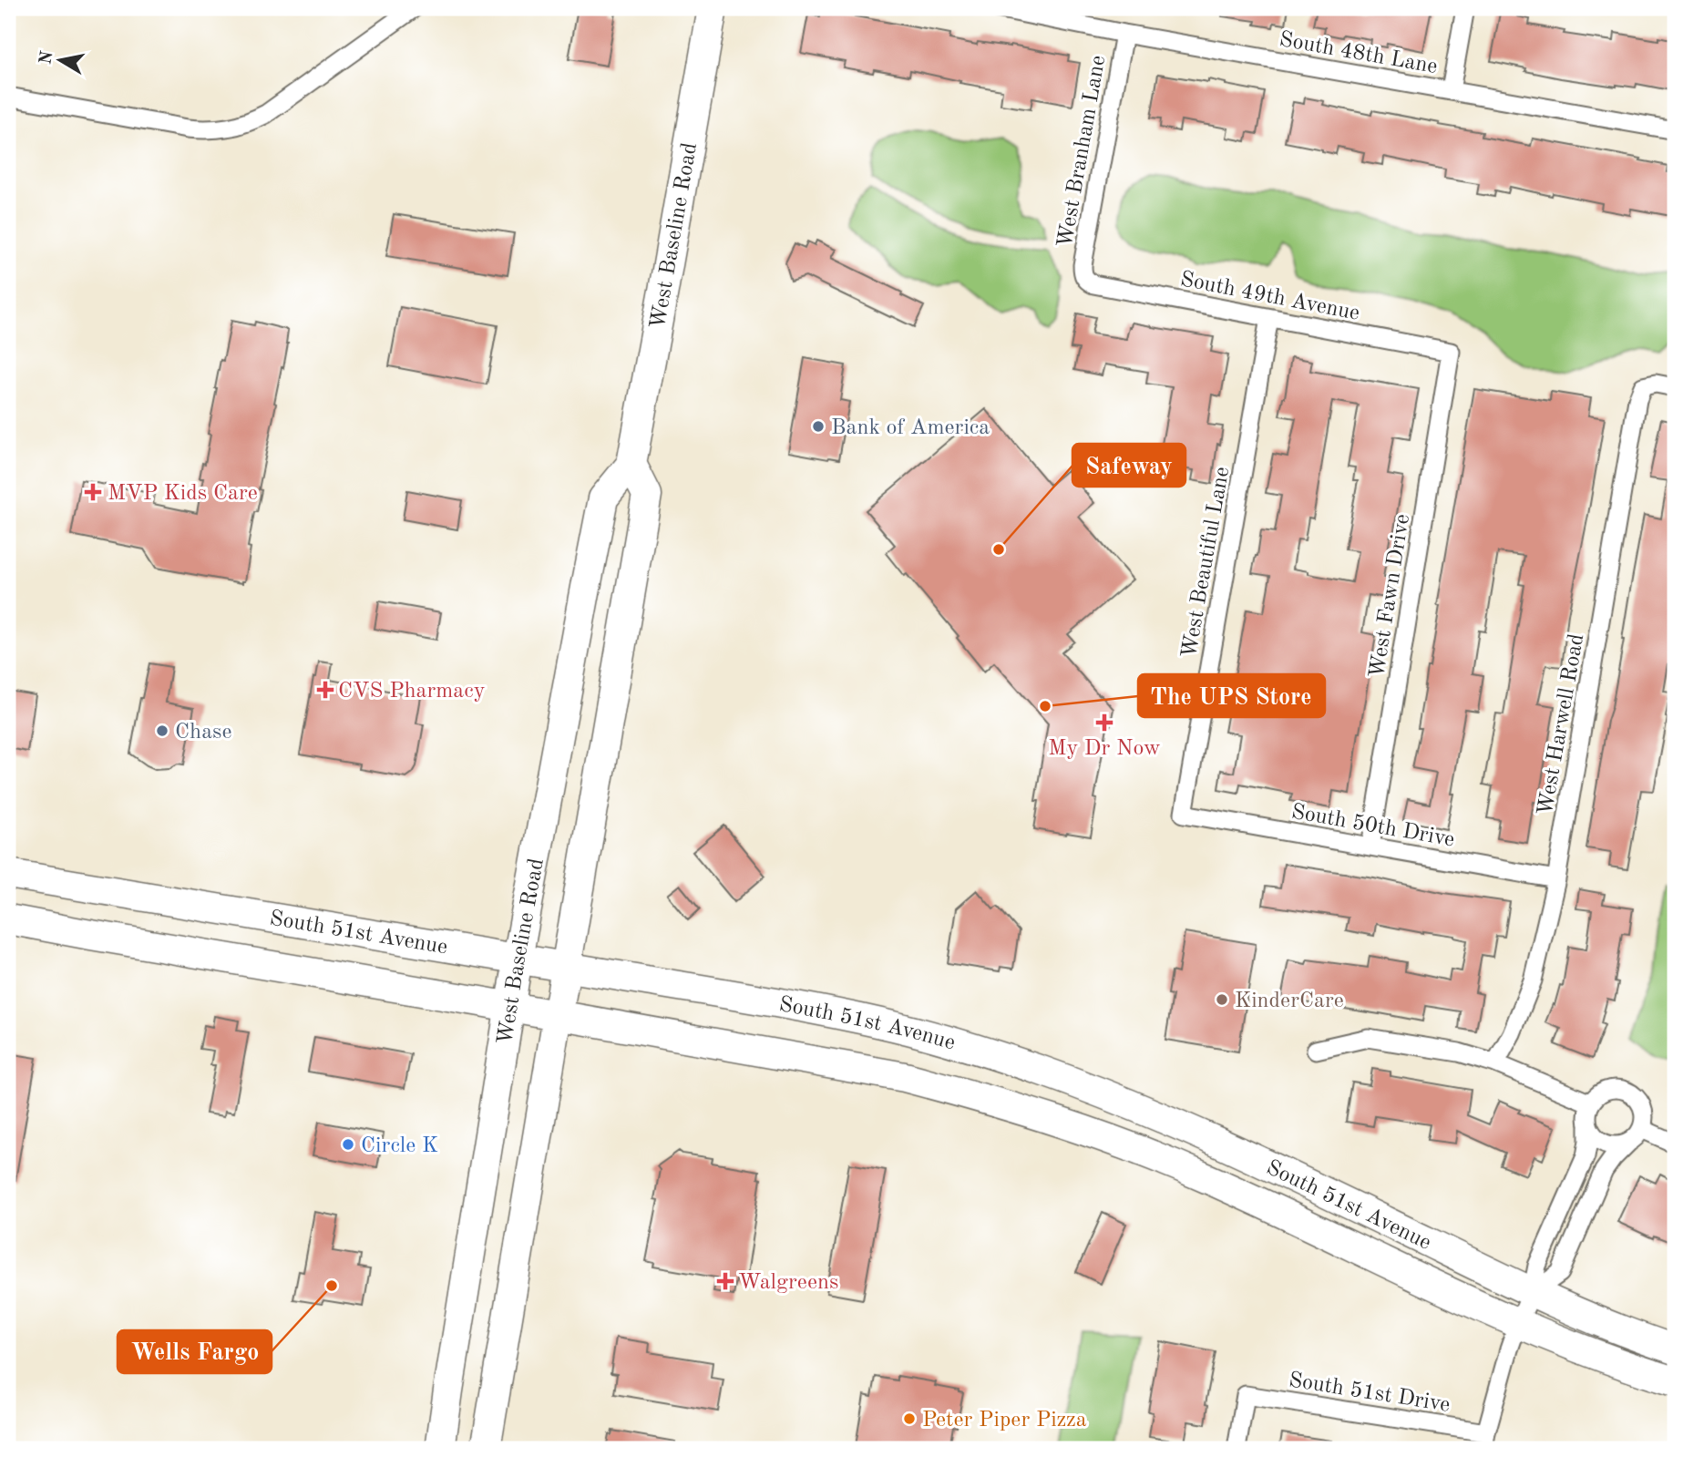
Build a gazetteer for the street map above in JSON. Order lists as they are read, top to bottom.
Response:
{
  "streets": {
    "main road": ["West Baseline Road", "South 51st Avenue"],
    "street": [
      "South 48th Lane",
      "West Branham Lane",
      "South 49th Avenue",
      "West Beautiful Lane",
      "West Fawn Drive",
      "West Harwell Road",
      "South 50th Drive",
      "South 51st Drive"
    ]
  },
  "crossings": [
    ["South 48th Lane", "West Branham Lane"],
    ["West Branham Lane", "South 49th Avenue"],
    ["West Baseline Road", "South 51st Avenue"],
    ["South 49th Avenue", "West Beautiful Lane"],
    ["South 49th Avenue", "West Fawn Drive"],
    ["West Beautiful Lane", "South 50th Drive"],
    ["West Fawn Drive", "South 50th Drive"],
    ["West Harwell Road", "South 50th Drive"]
  ],
  "places": {
    "other": [
      "Bank of America",
      "Safeway",
      "The UPS Store",
      "Chase",
      "KinderCare",
      "Circle K",
      "Wells Fargo",
      "Peter Piper Pizza"
    ],
    "health": [
      "MVP Kids Care",
      "CVS Pharmacy",
      "My Dr Now",
      "Walgreens"
    ]
  },
  "north": "left"
}
